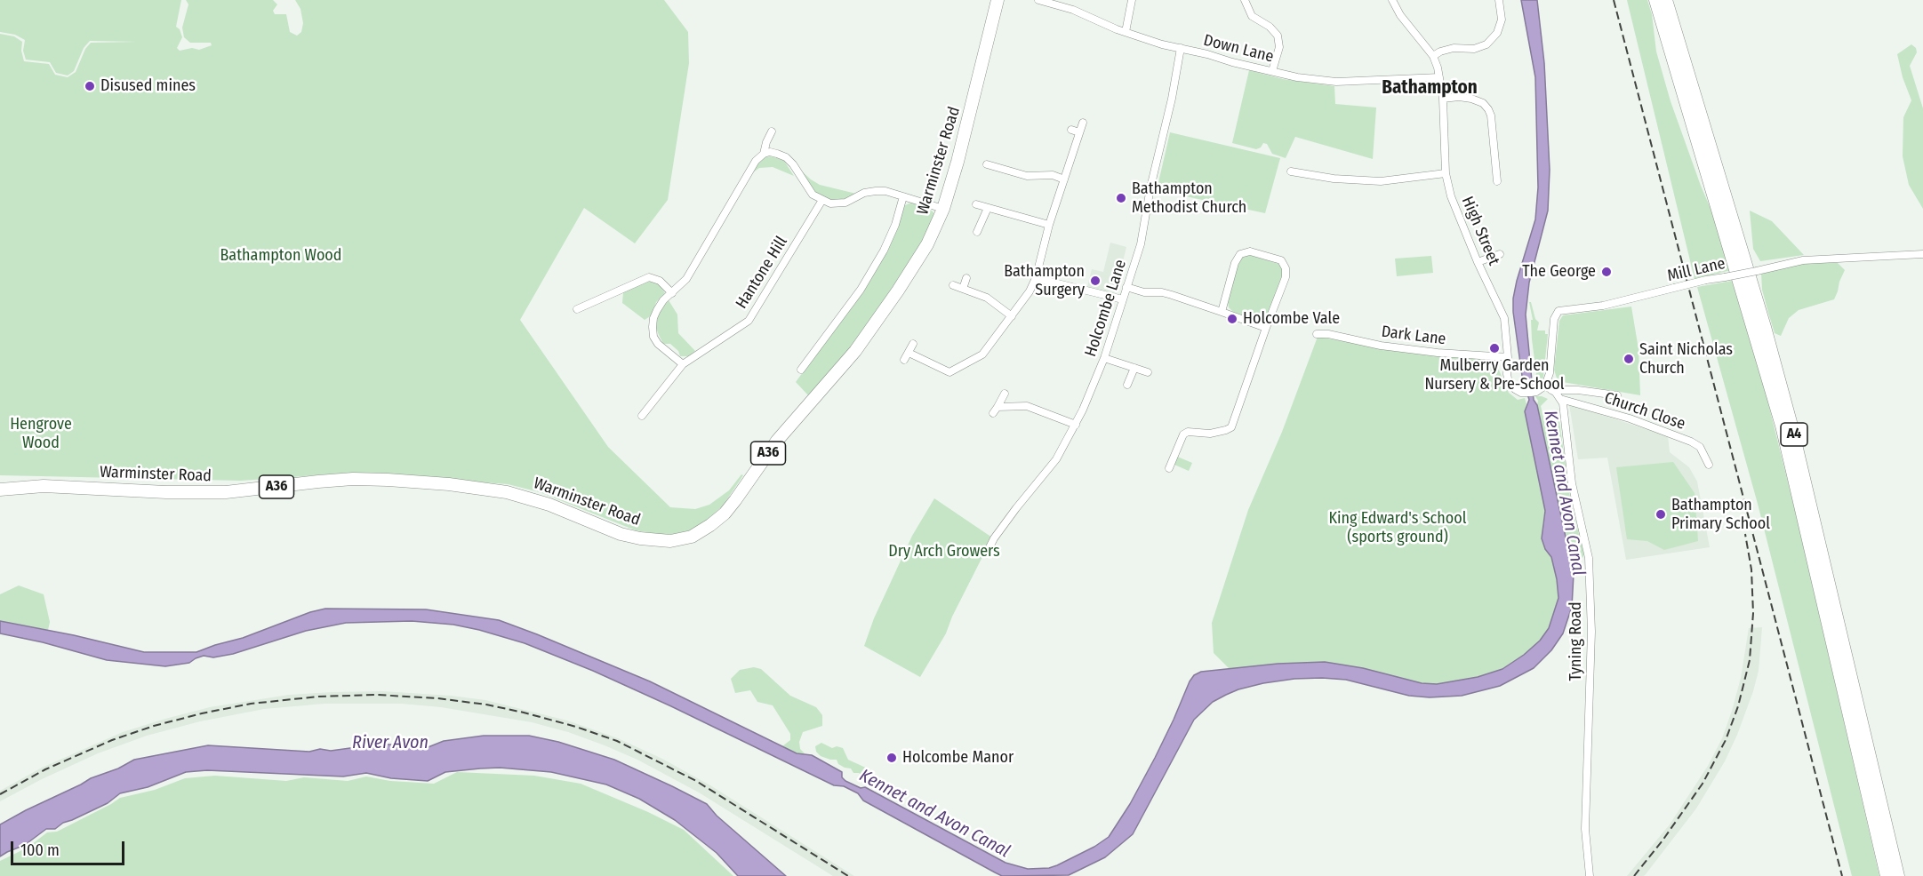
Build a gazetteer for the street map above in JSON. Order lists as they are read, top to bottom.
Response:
{
  "streets": {
    "highway": ["Warminster Road", "A4", "A36"],
    "street": [
      "Down Lane",
      "High Street",
      "Mill Lane",
      "Hantone Hill",
      "Holcombe Lane",
      "Dark Lane",
      "Church Close",
      "Tyning Road"
    ]
  },
  "crossings": [
    ["Down Lane", "High Street"],
    ["Down Lane", "Holcombe Lane"],
    ["High Street", "Mill Lane"],
    ["High Street", "Dark Lane"],
    ["Church Close", "Tyning Road"]
  ],
  "districts": ["Bathampton"],
  "water": ["Kennet and Avon Canal", "River Avon"],
  "parks": [
    "Bathampton Wood",
    "Hengrove Wood",
    "King Edward's School (sports ground)",
    "Dry Arch Growers"
  ],
  "places": [
    "Disused mines",
    "Bathampton Methodist Church",
    "The George",
    "Bathampton Surgery",
    "Holcombe Vale",
    "Mulberry Garden Nursery & Pre-School",
    "Saint Nicholas Church",
    "Bathampton Primary School",
    "Holcombe Manor"
  ],
  "scale_bar": "100 m"
}
